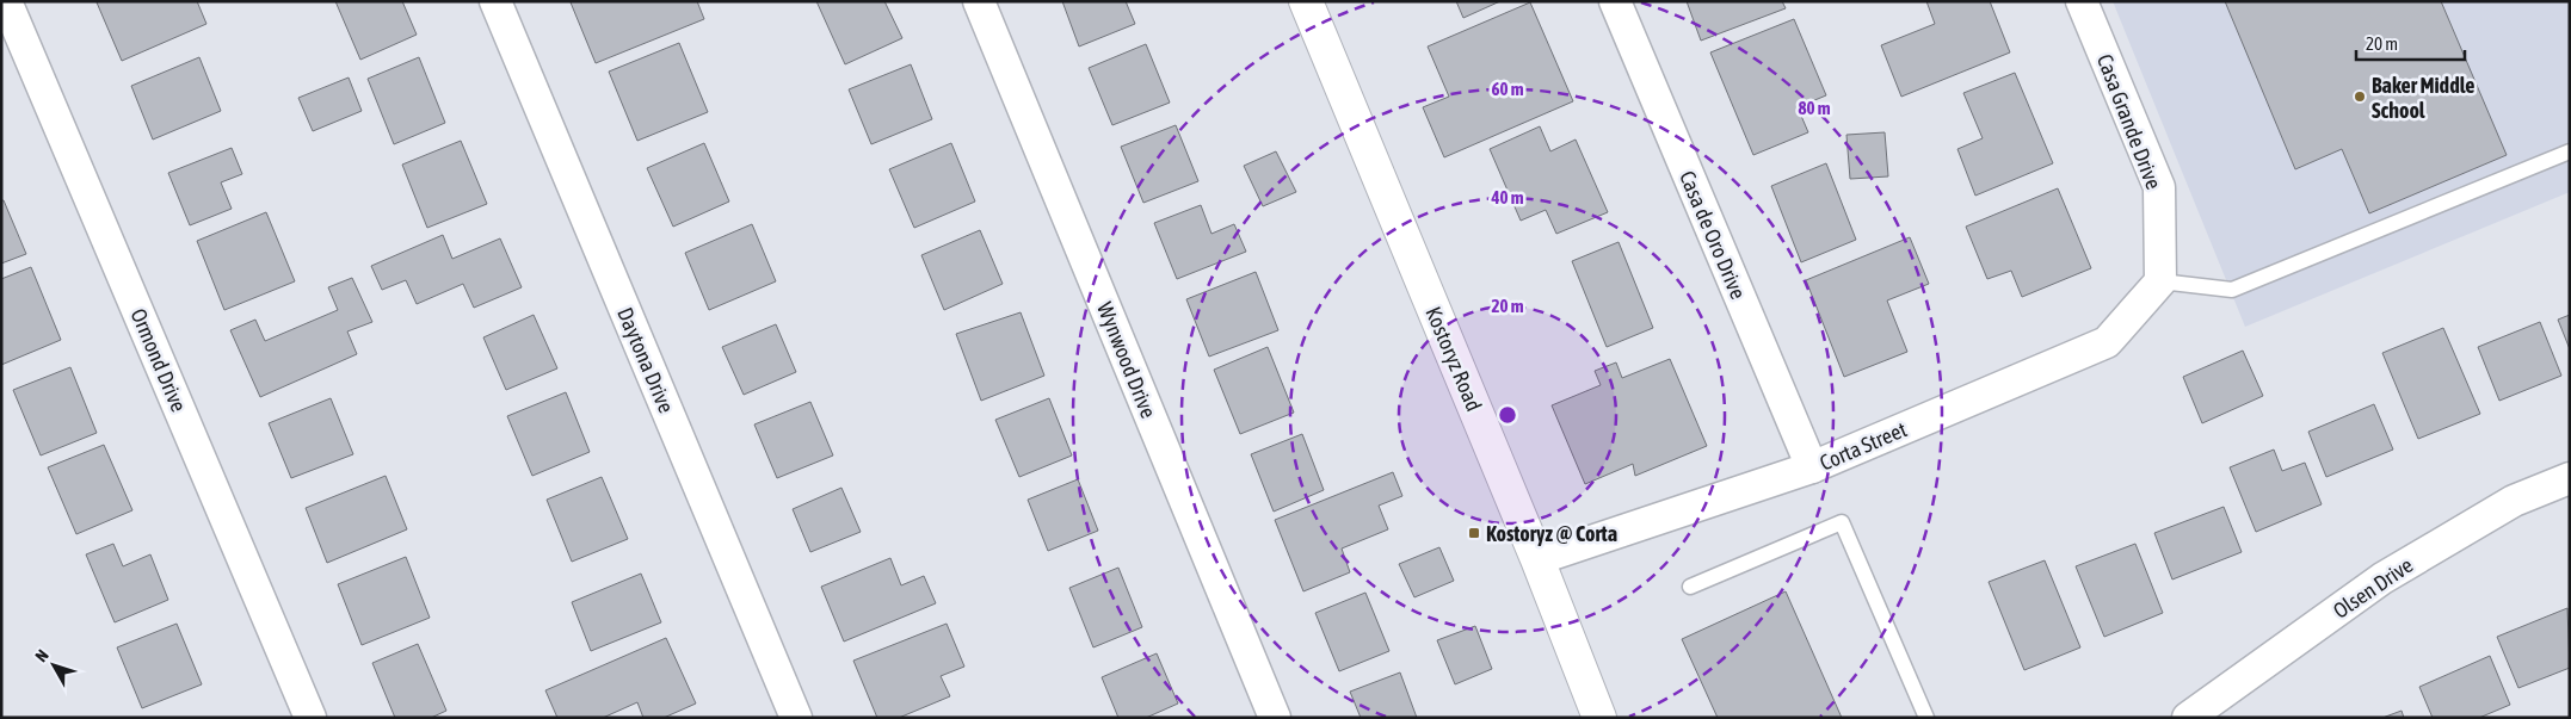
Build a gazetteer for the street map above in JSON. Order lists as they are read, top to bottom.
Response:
{
  "streets": {
    "main road": ["Kostoryz Road"],
    "street": [
      "Casa Grande Drive",
      "Casa de Oro Drive",
      "Ormond Drive",
      "Daytona Drive",
      "Wynwood Drive",
      "Corta Street",
      "Olsen Drive"
    ]
  },
  "crossings": [
    ["Casa Grande Drive", "Corta Street"],
    ["Casa de Oro Drive", "Corta Street"],
    ["Kostoryz Road", "Corta Street"]
  ],
  "places": {
    "other": ["Baker Middle School"],
    "transit": ["Kostoryz @ Corta"]
  },
  "scale_bar": "20 m",
  "north": "top left",
  "rings": [
    "60 m",
    "80 m",
    "40 m",
    "20 m"
  ]
}
